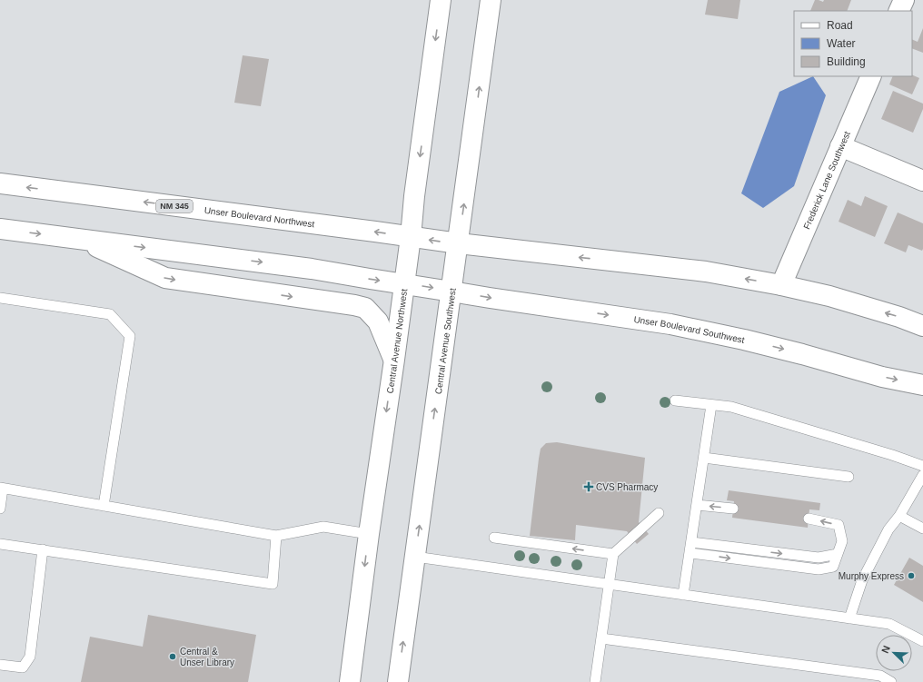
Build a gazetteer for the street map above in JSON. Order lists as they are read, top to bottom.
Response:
{
  "streets": {
    "main road": [
      "Frederick Lane Southwest",
      "NM 345",
      "Unser Boulevard Northwest",
      "Unser Boulevard Southwest",
      "Central Avenue Northwest",
      "Central Avenue Southwest"
    ]
  },
  "crossings": [
    ["NM 345", "Unser Boulevard Northwest"],
    ["NM 345", "Central Avenue Northwest"],
    ["NM 345", "Central Avenue Southwest"],
    ["Unser Boulevard Northwest", "Central Avenue Northwest"],
    ["Unser Boulevard Southwest", "Central Avenue Northwest"],
    ["Unser Boulevard Southwest", "Central Avenue Southwest"]
  ],
  "one_way": ["Central Avenue Northwest", "Central Avenue Southwest"],
  "places": {
    "health": ["CVS Pharmacy"],
    "other": ["Murphy Express", "Central & Unser Library"]
  },
  "legend": ["Road", "Water", "Building"],
  "north": "top left"
}
